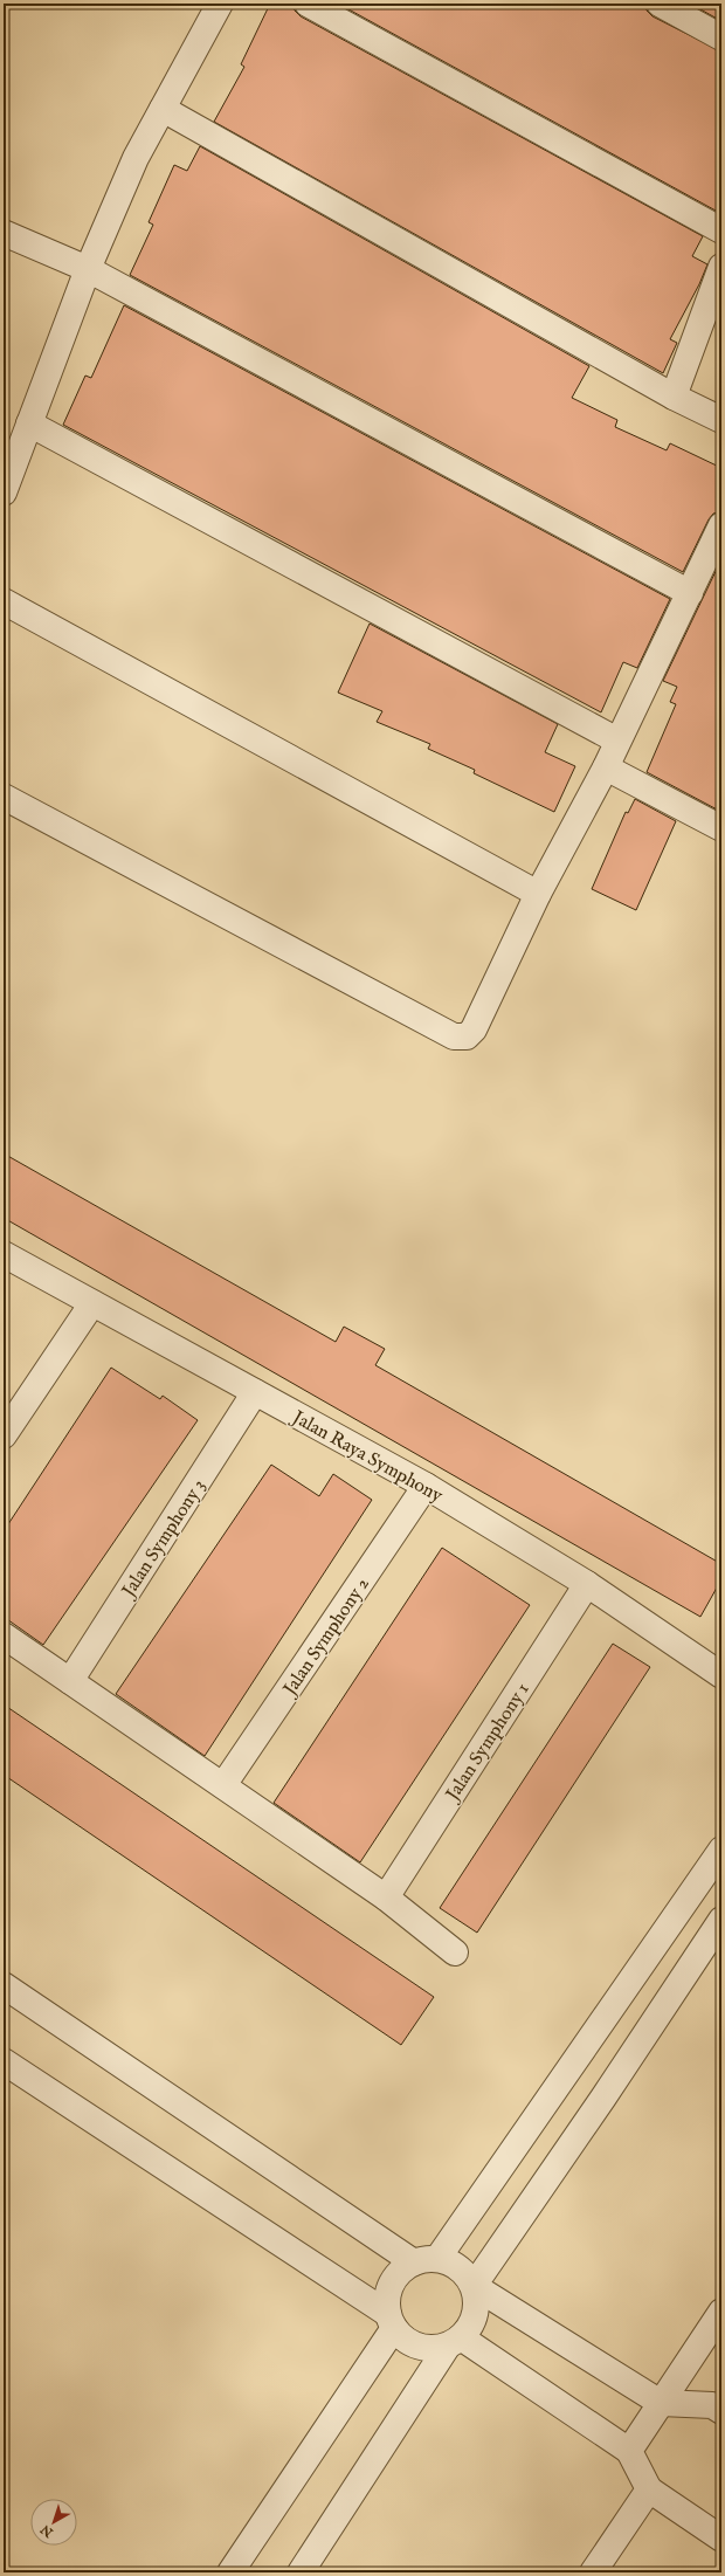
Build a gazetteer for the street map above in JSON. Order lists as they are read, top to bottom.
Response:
{
  "streets": {
    "street": [
      "Jalan Raya Symphony",
      "Jalan Symphony 3",
      "Jalan Symphony 2",
      "Jalan Symphony 1"
    ]
  },
  "crossings": [
    ["Jalan Raya Symphony", "Jalan Symphony 3"],
    ["Jalan Raya Symphony", "Jalan Symphony 2"],
    ["Jalan Raya Symphony", "Jalan Symphony 1"]
  ],
  "north": "bottom left"
}
